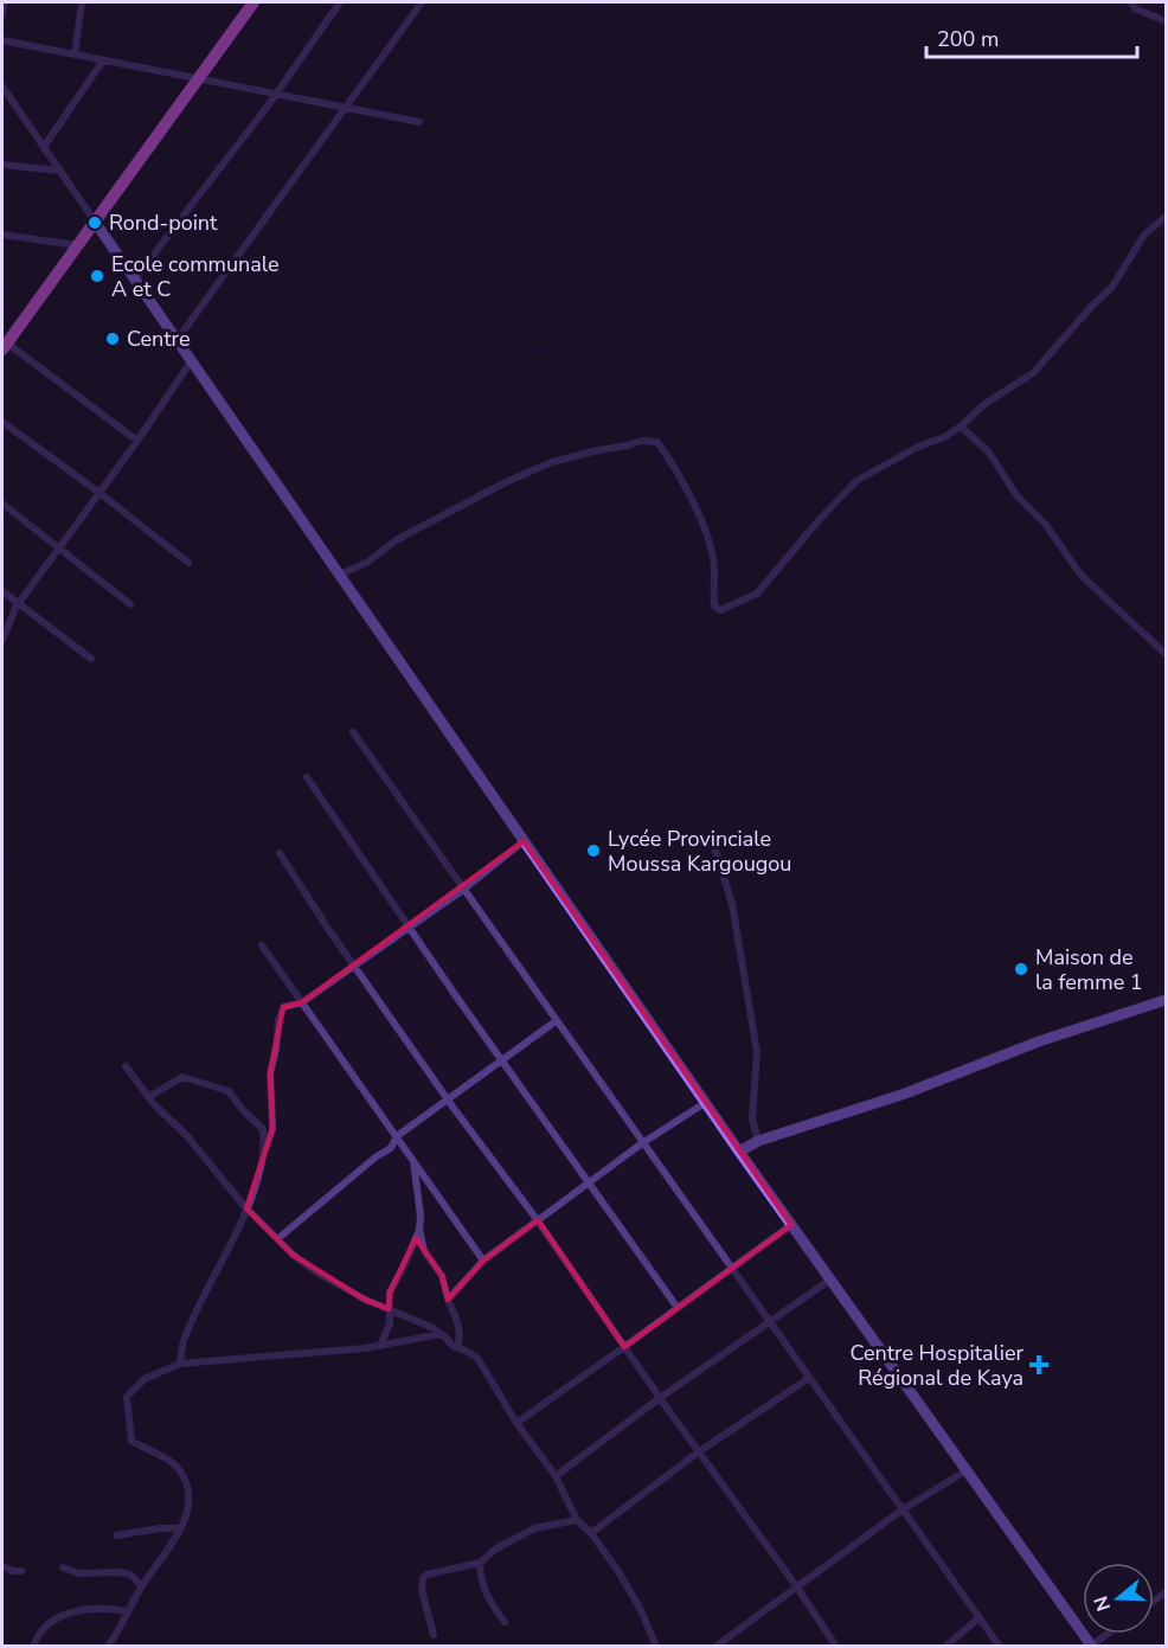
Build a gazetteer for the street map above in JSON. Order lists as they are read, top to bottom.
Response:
{
  "places": {
    "other": [
      "Rond-point",
      "Ecole communale A et C",
      "Centre",
      "Lycée Provinciale Moussa Kargougou",
      "Maison de la femme 1"
    ],
    "health": ["Centre Hospitalier Régional de Kaya"]
  },
  "scale_bar": "200 m",
  "north": "left"
}
